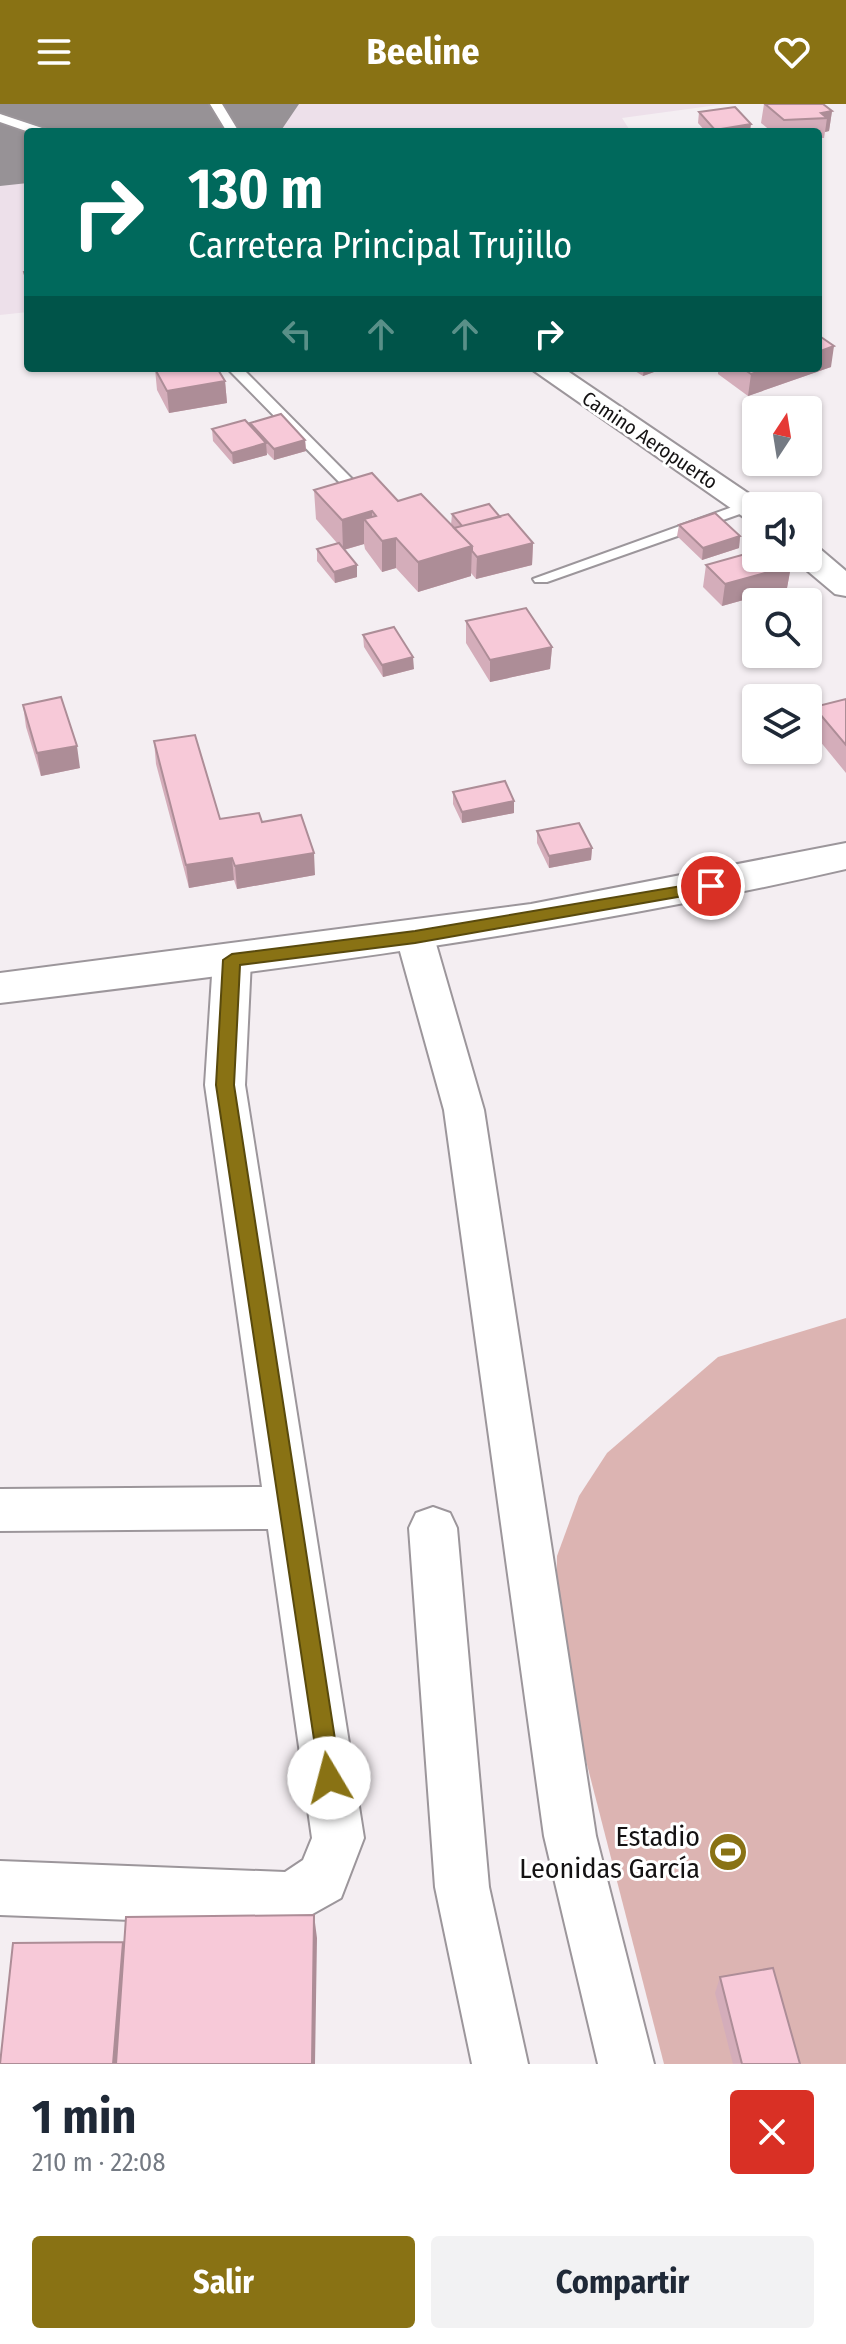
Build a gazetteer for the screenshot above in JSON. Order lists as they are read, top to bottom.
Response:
{
  "streets": {
    "street": ["Camino Aeropuerto"]
  },
  "places": {
    "sports": ["Estadio Leonidas García"]
  },
  "north": "top",
  "page": {
    "header": "Beeline",
    "turn": ["130 m", "Carretera Principal Trujillo"],
    "heading": ["1 min", "210 m · 22:08"],
    "buttons": ["Salir", "Compartir"]
  }
}
